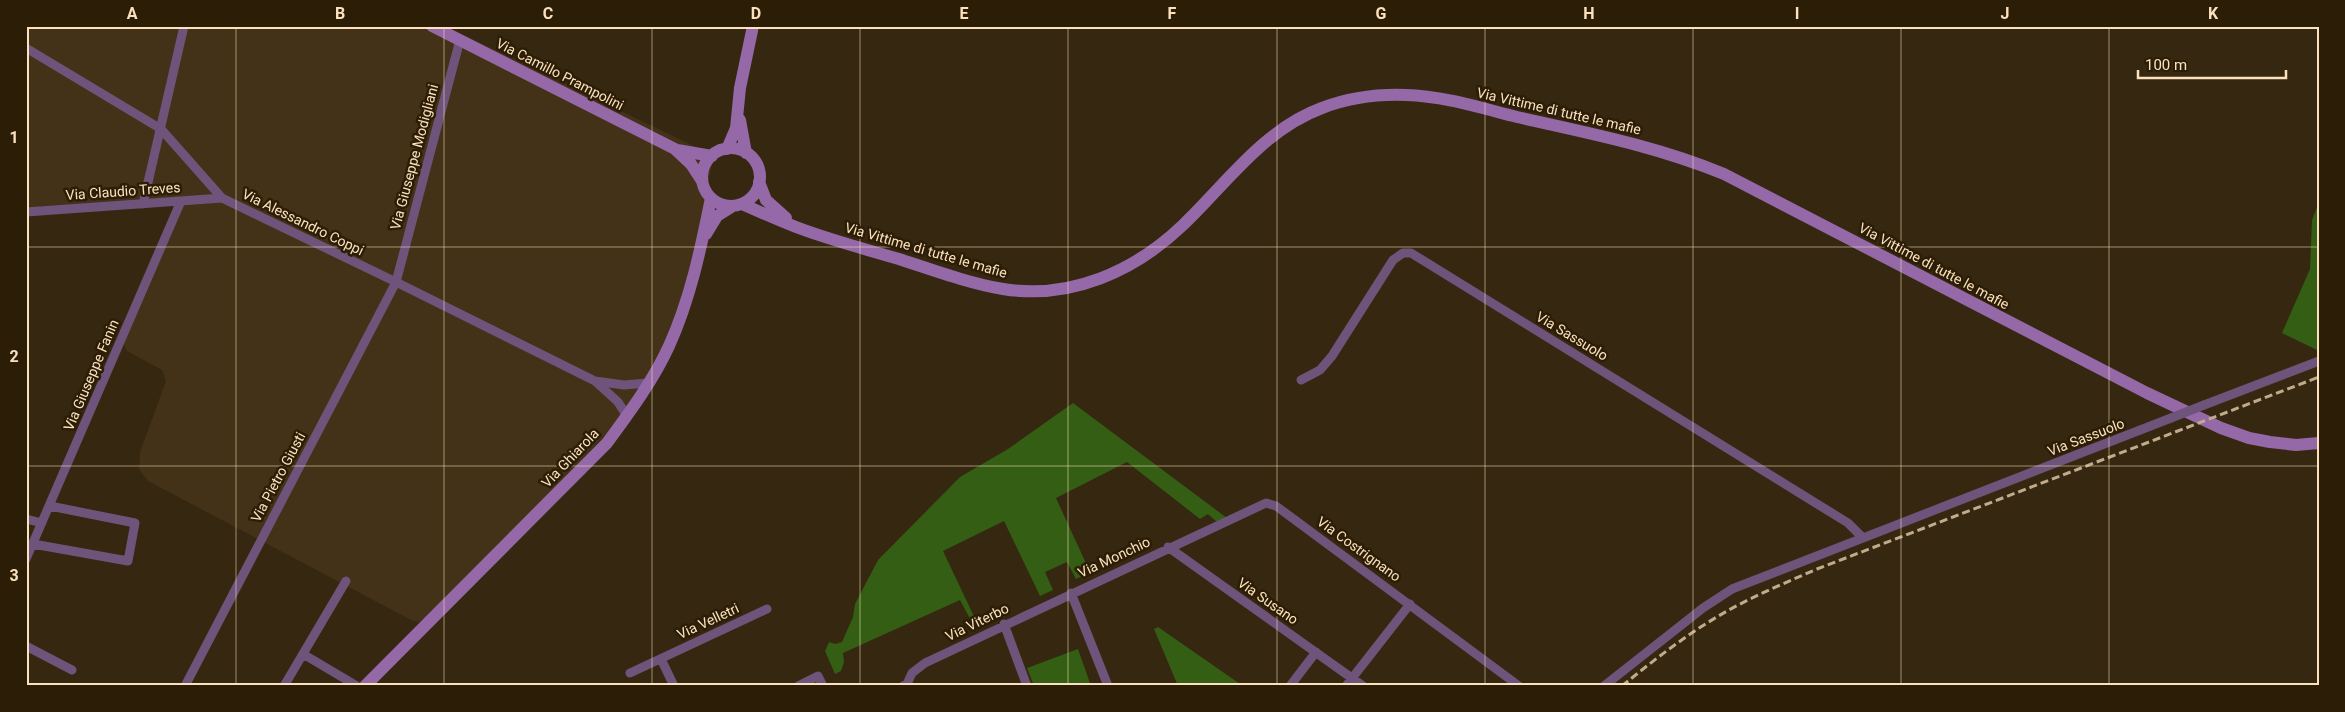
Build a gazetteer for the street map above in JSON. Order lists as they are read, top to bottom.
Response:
{
  "streets": {
    "main road": ["Via Camillo Prampolini", "Via Vittime di tutte le mafie", "Via Ghiarola"],
    "street": [
      "Via Giuseppe Modigliani",
      "Via Claudio Treves",
      "Via Alessandro Coppi",
      "Via Sassuolo",
      "Via Giuseppe Fanin",
      "Via Pietro Giusti",
      "Via Costrignano",
      "Via Monchio",
      "Via Susano",
      "Via Velletri",
      "Via Viterbo"
    ]
  },
  "crossings": [
    ["Via Camillo Prampolini", "Via Vittime di tutte le mafie"],
    ["Via Camillo Prampolini", "Via Giuseppe Modigliani"],
    ["Via Camillo Prampolini", "Via Ghiarola"],
    ["Via Vittime di tutte le mafie", "Via Ghiarola"],
    ["Via Giuseppe Modigliani", "Via Alessandro Coppi"],
    ["Via Giuseppe Modigliani", "Via Pietro Giusti"],
    ["Via Claudio Treves", "Via Alessandro Coppi"],
    ["Via Claudio Treves", "Via Giuseppe Fanin"],
    ["Via Alessandro Coppi", "Via Ghiarola"],
    ["Via Alessandro Coppi", "Via Pietro Giusti"],
    ["Via Costrignano", "Via Monchio"],
    ["Via Costrignano", "Via Susano"],
    ["Via Monchio", "Via Susano"],
    ["Via Monchio", "Via Viterbo"]
  ],
  "scale_bar": "100 m",
  "grid": {
    "columns": [
      "A",
      "B",
      "C",
      "D",
      "E",
      "F",
      "G",
      "H",
      "I",
      "J",
      "K"
    ],
    "rows": ["1", "2", "3"]
  }
}
